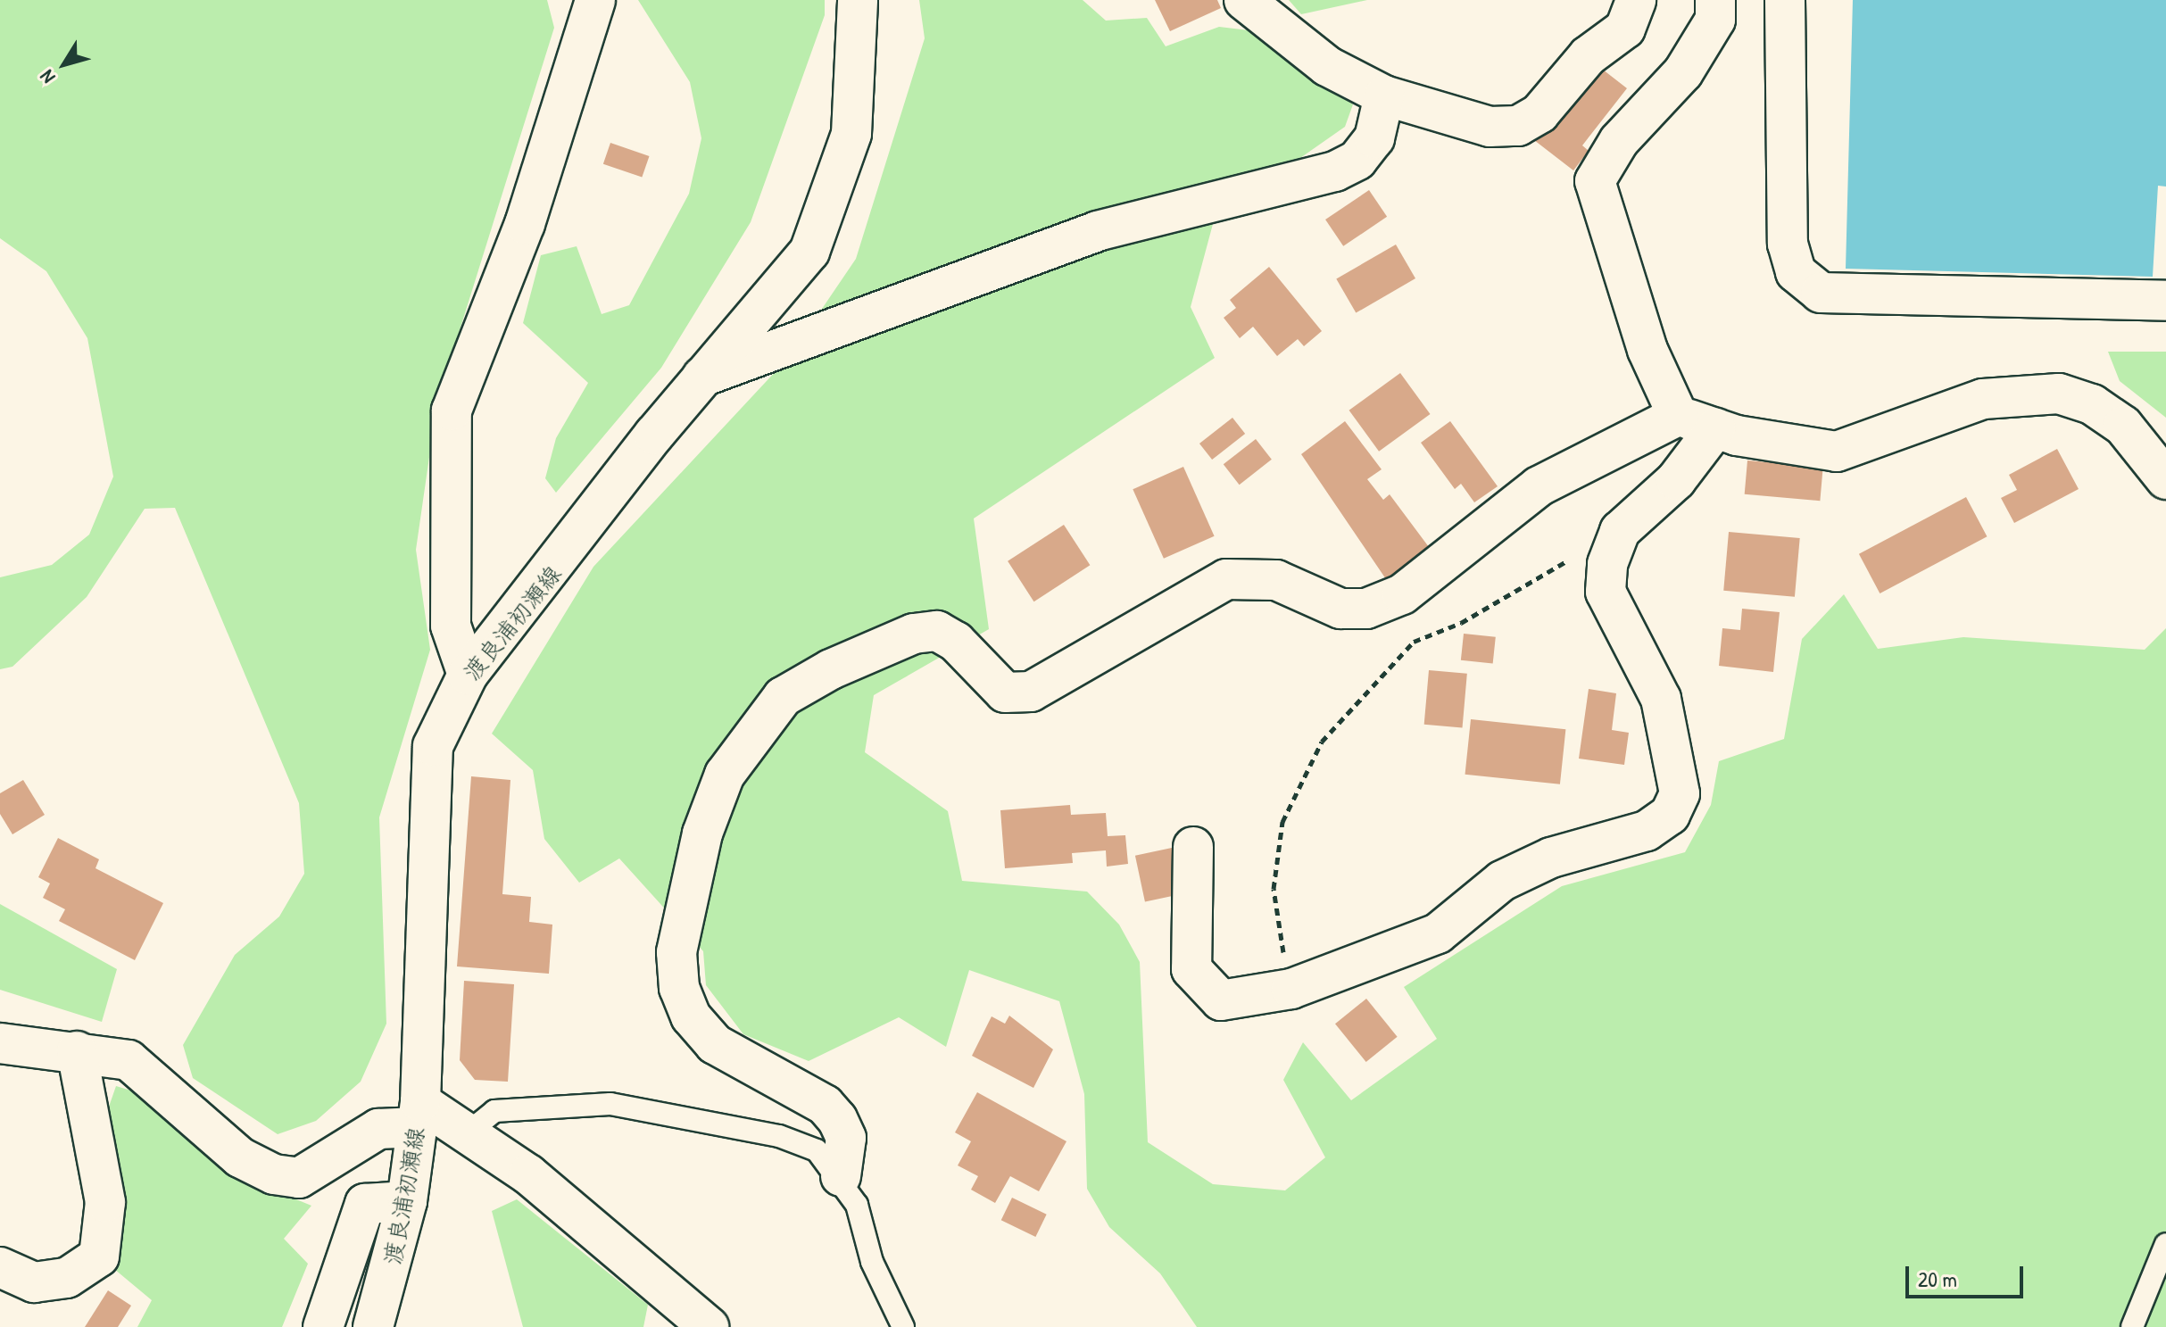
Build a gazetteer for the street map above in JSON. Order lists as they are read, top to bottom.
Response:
{
  "streets": {
    "street": ["渡良浦初瀬線"]
  },
  "scale_bar": "20 m",
  "north": "bottom left"
}
